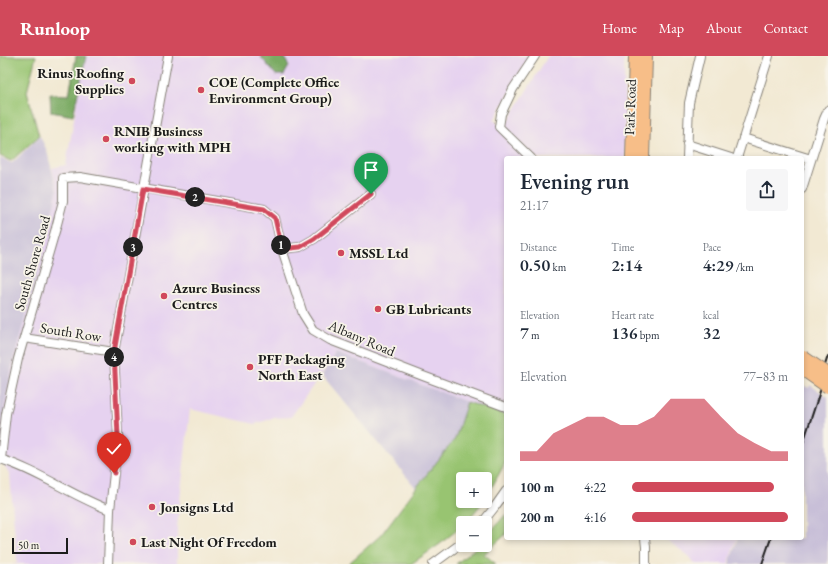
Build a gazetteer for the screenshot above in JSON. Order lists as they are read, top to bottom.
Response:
{
  "streets": {
    "highway": ["Park Road"],
    "street": ["South Shore Road", "South Row", "Albany Road"]
  },
  "crossings": [
    ["South Shore Road", "South Row"],
    ["South Shore Road", "Albany Road"]
  ],
  "places": [
    "Rinus Roofing Supplies",
    "COE (Complete Office Environment Group)",
    "RNIB Business working with MPH",
    "MSSL Ltd",
    "Azure Business Centres",
    "GB Lubricants",
    "PFF Packaging North East",
    "Jonsigns Ltd",
    "Last Night Of Freedom"
  ],
  "scale_bar": "50 m",
  "page": {
    "header": "Runloop",
    "nav": [
      "Home",
      "Map",
      "About",
      "Contact"
    ],
    "heading": ["Evening run", "21:17"],
    "pins": [
      "2",
      "1",
      "3",
      "4"
    ],
    "stats": [
      ["Distance", "0.50 km"],
      ["Time", "2:14"],
      ["Pace", "4:29 /km"],
      ["Elevation", "7 m"],
      ["Heart rate", "136 bpm"],
      ["kcal", "32"]
    ],
    "chart": ["Elevation", "77–83 m"],
    "map_buttons": ["+", "−"],
    "list": [
      {
        "name": "100 m",
        "note": "4:22"
      },
      {
        "name": "200 m",
        "note": "4:16"
      }
    ],
    "scale": "50 m"
  }
}
